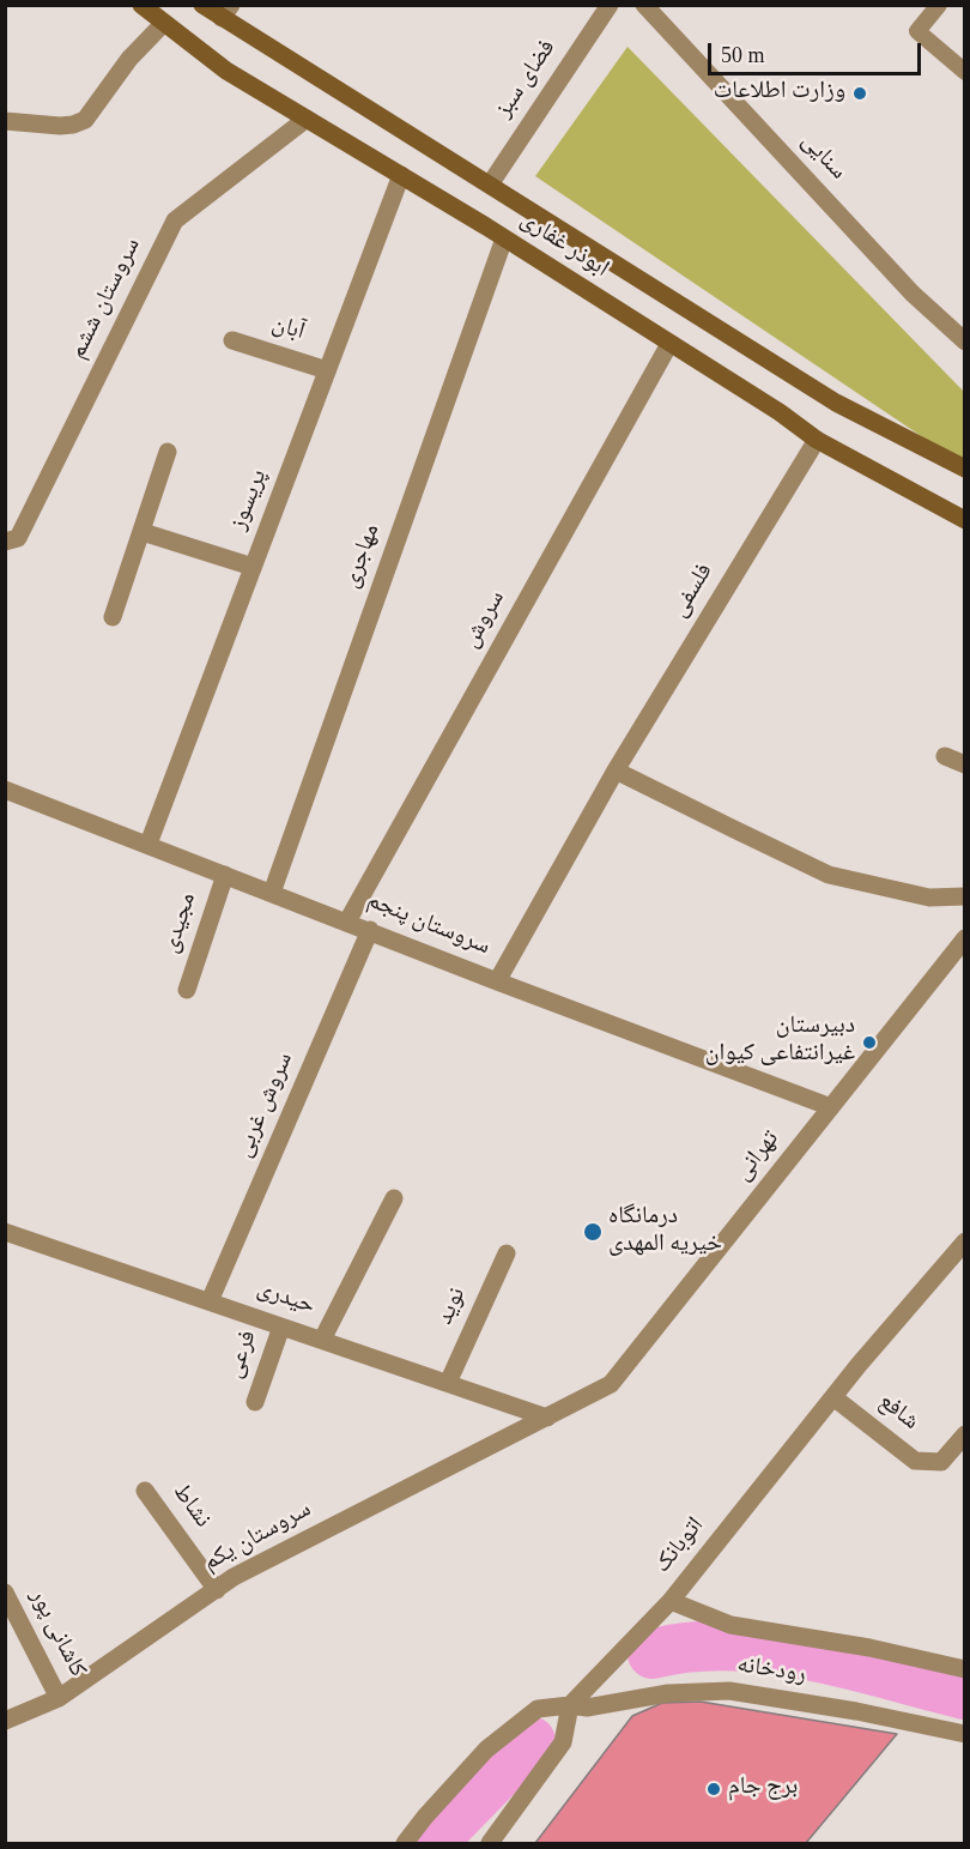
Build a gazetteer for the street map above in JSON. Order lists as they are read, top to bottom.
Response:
{
  "streets": {
    "main road": ["ابوذر غفاری"],
    "street": [
      "فضای سبز",
      "سنایی",
      "سروستان ششم",
      "آبان",
      "پریسوز",
      "مهاجری",
      "فلسفی",
      "سروش",
      "مجیدی",
      "سروستان پنجم",
      "سروش غربی",
      "تهرانی",
      "حیدری",
      "نوید",
      "فرعی",
      "شافع",
      "نشاط",
      "سروستان یکم",
      "اتوبانک",
      "کاشانی پور",
      "رودخانه"
    ]
  },
  "crossings": [
    ["فضای سبز", "ابوذر غفاری"],
    ["ابوذر غفاری", "سروستان ششم"],
    ["ابوذر غفاری", "پریسوز"],
    ["ابوذر غفاری", "مهاجری"],
    ["ابوذر غفاری", "فلسفی"],
    ["ابوذر غفاری", "سروش"],
    ["آبان", "پریسوز"],
    ["پریسوز", "سروستان پنجم"],
    ["مهاجری", "سروستان پنجم"],
    ["فلسفی", "سروستان پنجم"],
    ["سروش", "سروستان پنجم"],
    ["مجیدی", "سروستان پنجم"],
    ["سروستان پنجم", "سروش غربی"],
    ["سروستان پنجم", "تهرانی"],
    ["سروش غربی", "حیدری"],
    ["تهرانی", "حیدری"],
    ["تهرانی", "سروستان یکم"],
    ["حیدری", "نوید"],
    ["حیدری", "فرعی"],
    ["حیدری", "سروستان یکم"],
    ["شافع", "اتوبانک"],
    ["نشاط", "سروستان یکم"],
    ["سروستان یکم", "کاشانی پور"],
    ["اتوبانک", "رودخانه"]
  ],
  "places": [
    "وزارت اطلاعات",
    "دبیرستان غیرانتفاعی کیوان",
    "درمانگاه خیریه المهدی",
    "برج جام"
  ],
  "scale_bar": "50 m"
}
